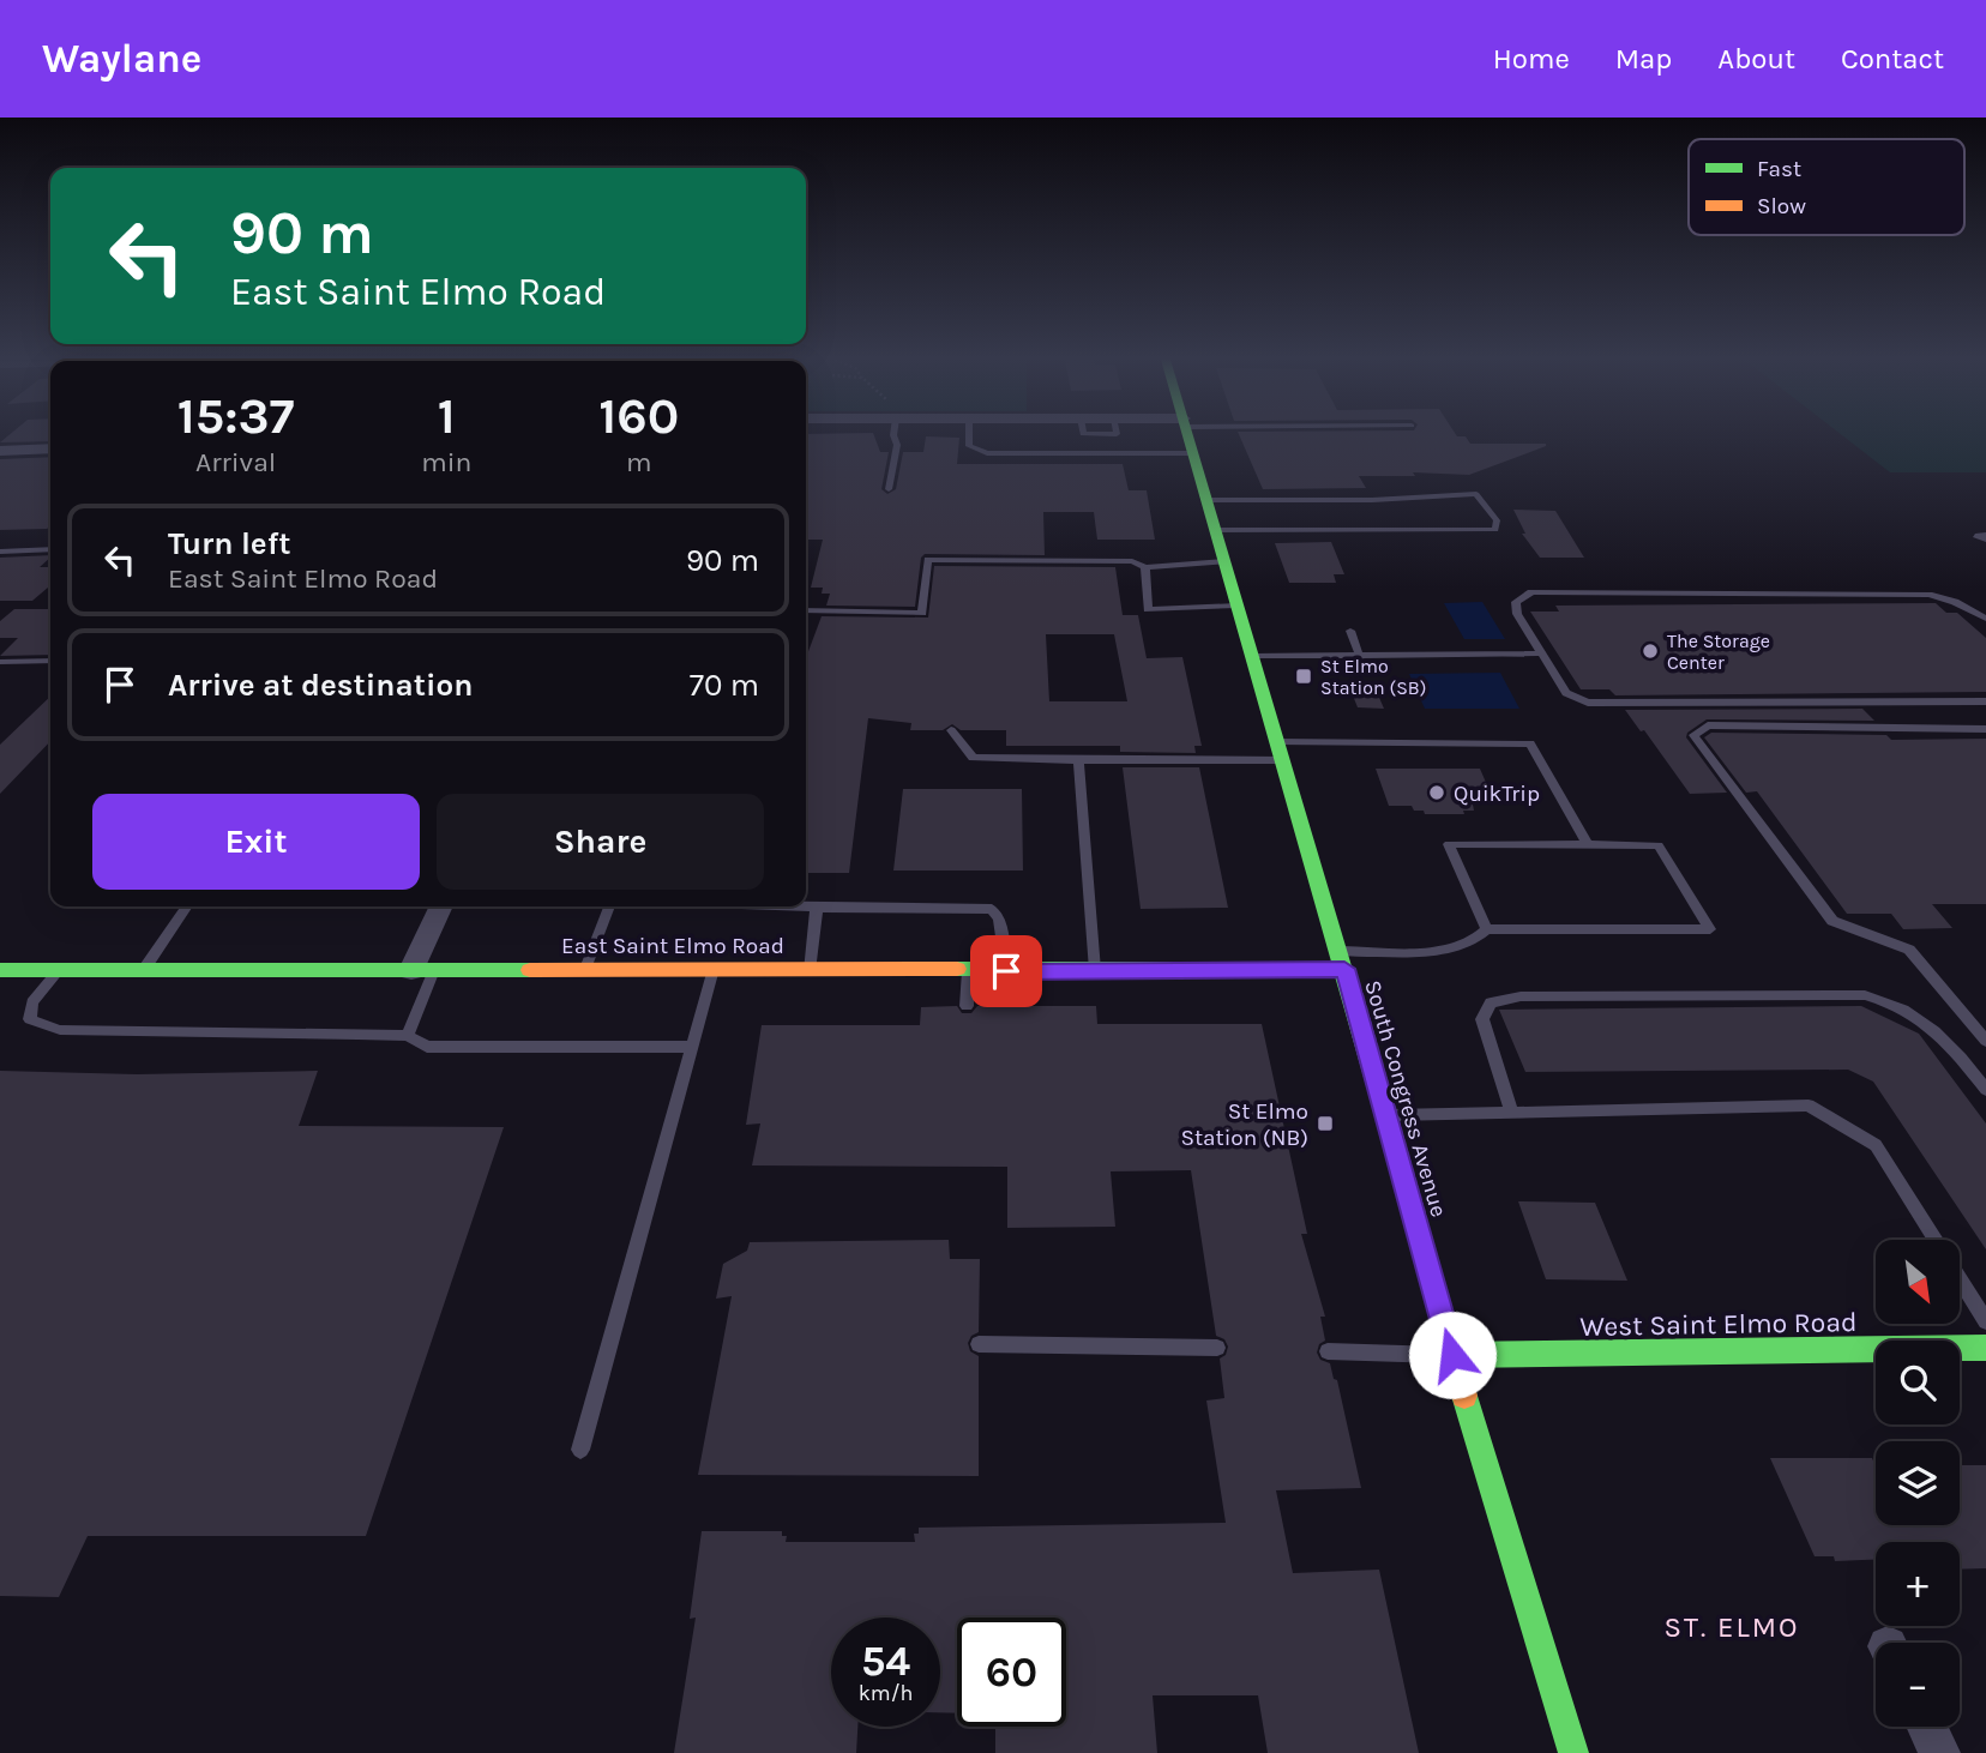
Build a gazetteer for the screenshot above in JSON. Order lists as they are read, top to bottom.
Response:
{
  "streets": {
    "main road": ["East Saint Elmo Road", "South Congress Avenue", "West Saint Elmo Road"]
  },
  "crossings": [
    ["East Saint Elmo Road", "South Congress Avenue"],
    ["South Congress Avenue", "West Saint Elmo Road"]
  ],
  "districts": ["ST. ELMO"],
  "places": {
    "other": ["The Storage Center", "QuikTrip"],
    "transit": ["St Elmo Station (SB)", "St Elmo Station (NB)"]
  },
  "legend": ["Fast", "Slow"],
  "north": "bottom right",
  "page": {
    "header": "Waylane",
    "nav": [
      "Home",
      "Map",
      "About",
      "Contact"
    ],
    "turn": ["90 m", "East Saint Elmo Road"],
    "eta": [
      "15:37",
      "Arrival",
      "1",
      "min",
      "160",
      "m"
    ],
    "list": [
      {
        "name": "Turn left",
        "note": "East Saint Elmo Road",
        "value": "90 m"
      },
      {
        "name": "Arrive at destination",
        "value": "70 m"
      }
    ],
    "buttons": ["Exit", "Share"],
    "map_buttons": ["+", "−"],
    "speed": "54 km/h",
    "limit": "60"
  }
}
